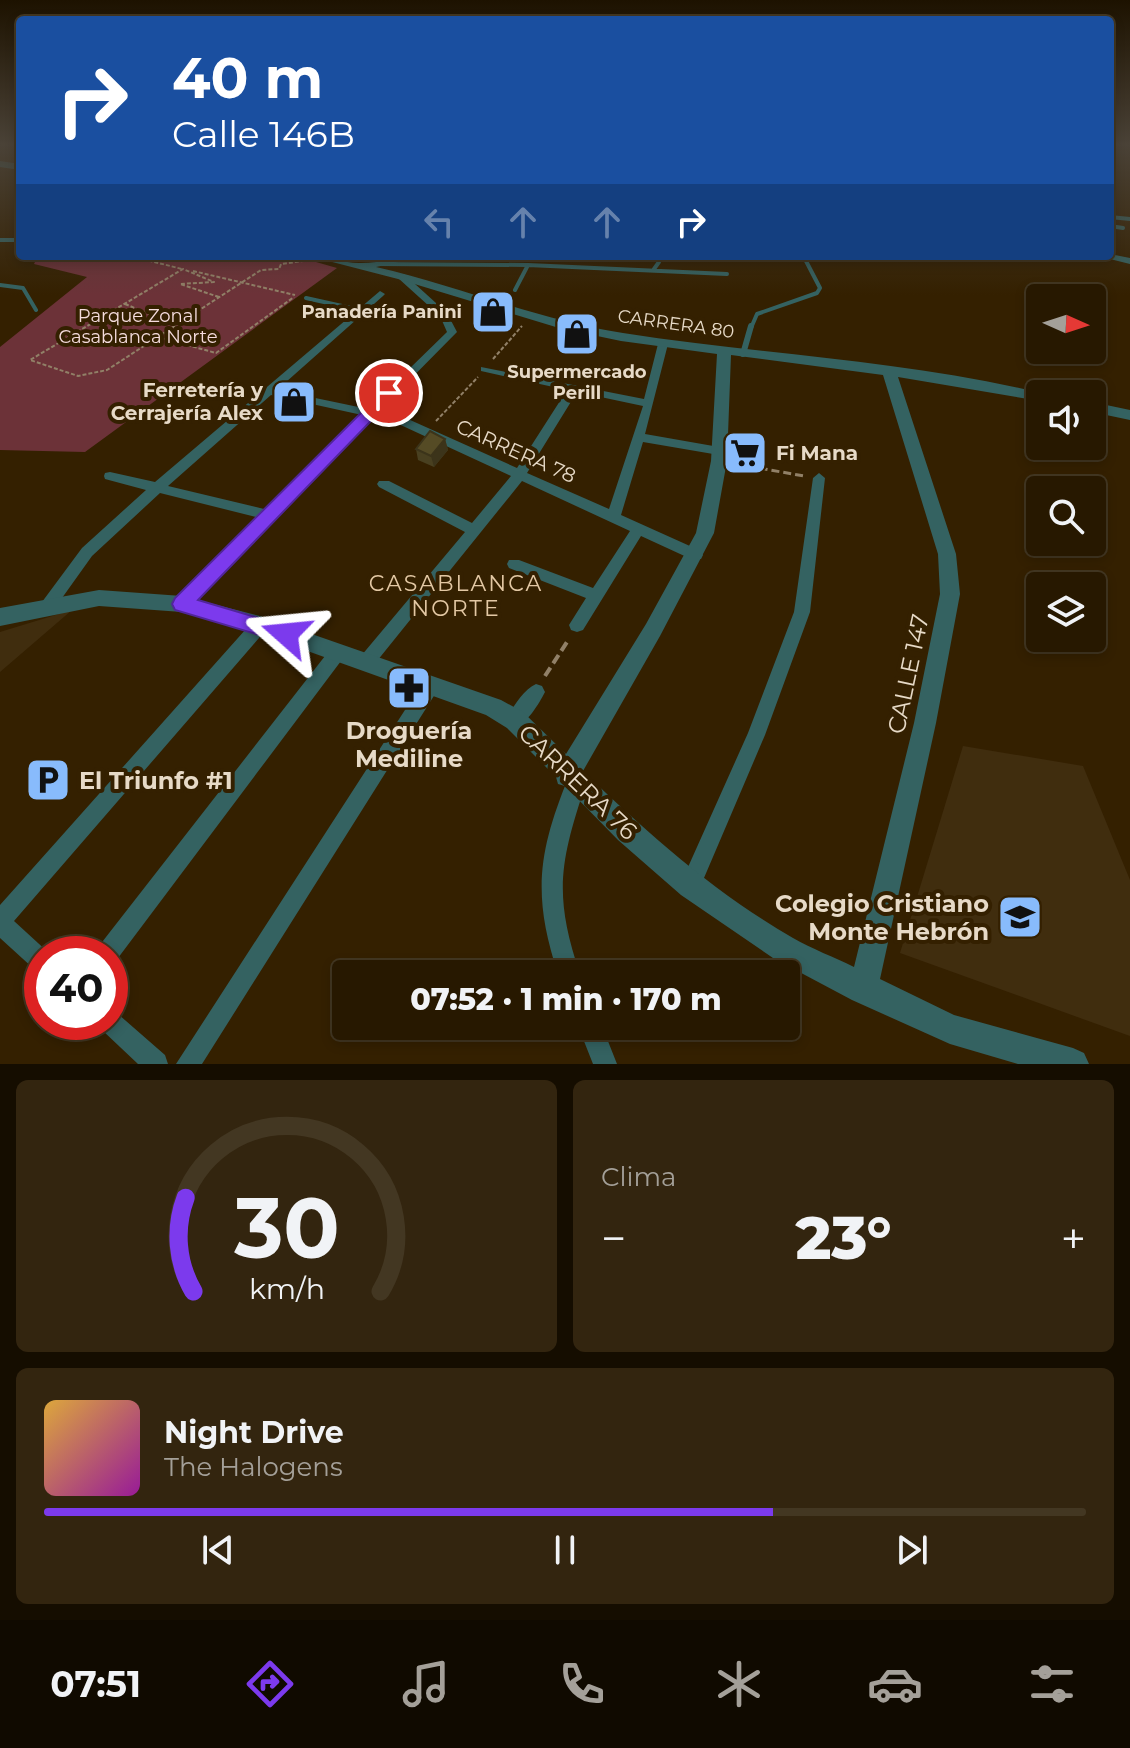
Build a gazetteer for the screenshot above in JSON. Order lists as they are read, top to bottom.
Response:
{
  "streets": {
    "street": [
      "CARRERA 80",
      "CARRERA 78",
      "CALLE 147",
      "CARRERA 76"
    ]
  },
  "crossings": [
    ["CARRERA 80", "CALLE 147"],
    ["CALLE 147", "CARRERA 76"]
  ],
  "districts": ["CASABLANCA NORTE"],
  "parks": ["Parque Zonal Casablanca Norte"],
  "places": {
    "shop": ["Panadería Panini", "Supermercado Perill", "Ferretería y Cerrajería Alex"],
    "supermarket": ["Fi Mana"],
    "pharmacy": ["Droguería Mediline"],
    "parking": ["El Triunfo #1"],
    "school or university": ["Colegio Cristiano Monte Hebrón"]
  },
  "north": "right",
  "page": {
    "turn": ["40 m", "Calle 146B"],
    "limit": "40",
    "trip": "07:52 · 1 min · 170 m",
    "tile": "Clima",
    "heat": ["−", "23°", "+"],
    "song": ["Night Drive", "The Halogens"],
    "tabs": "07:51",
    "gauge": ["30", "km/h"]
  }
}
